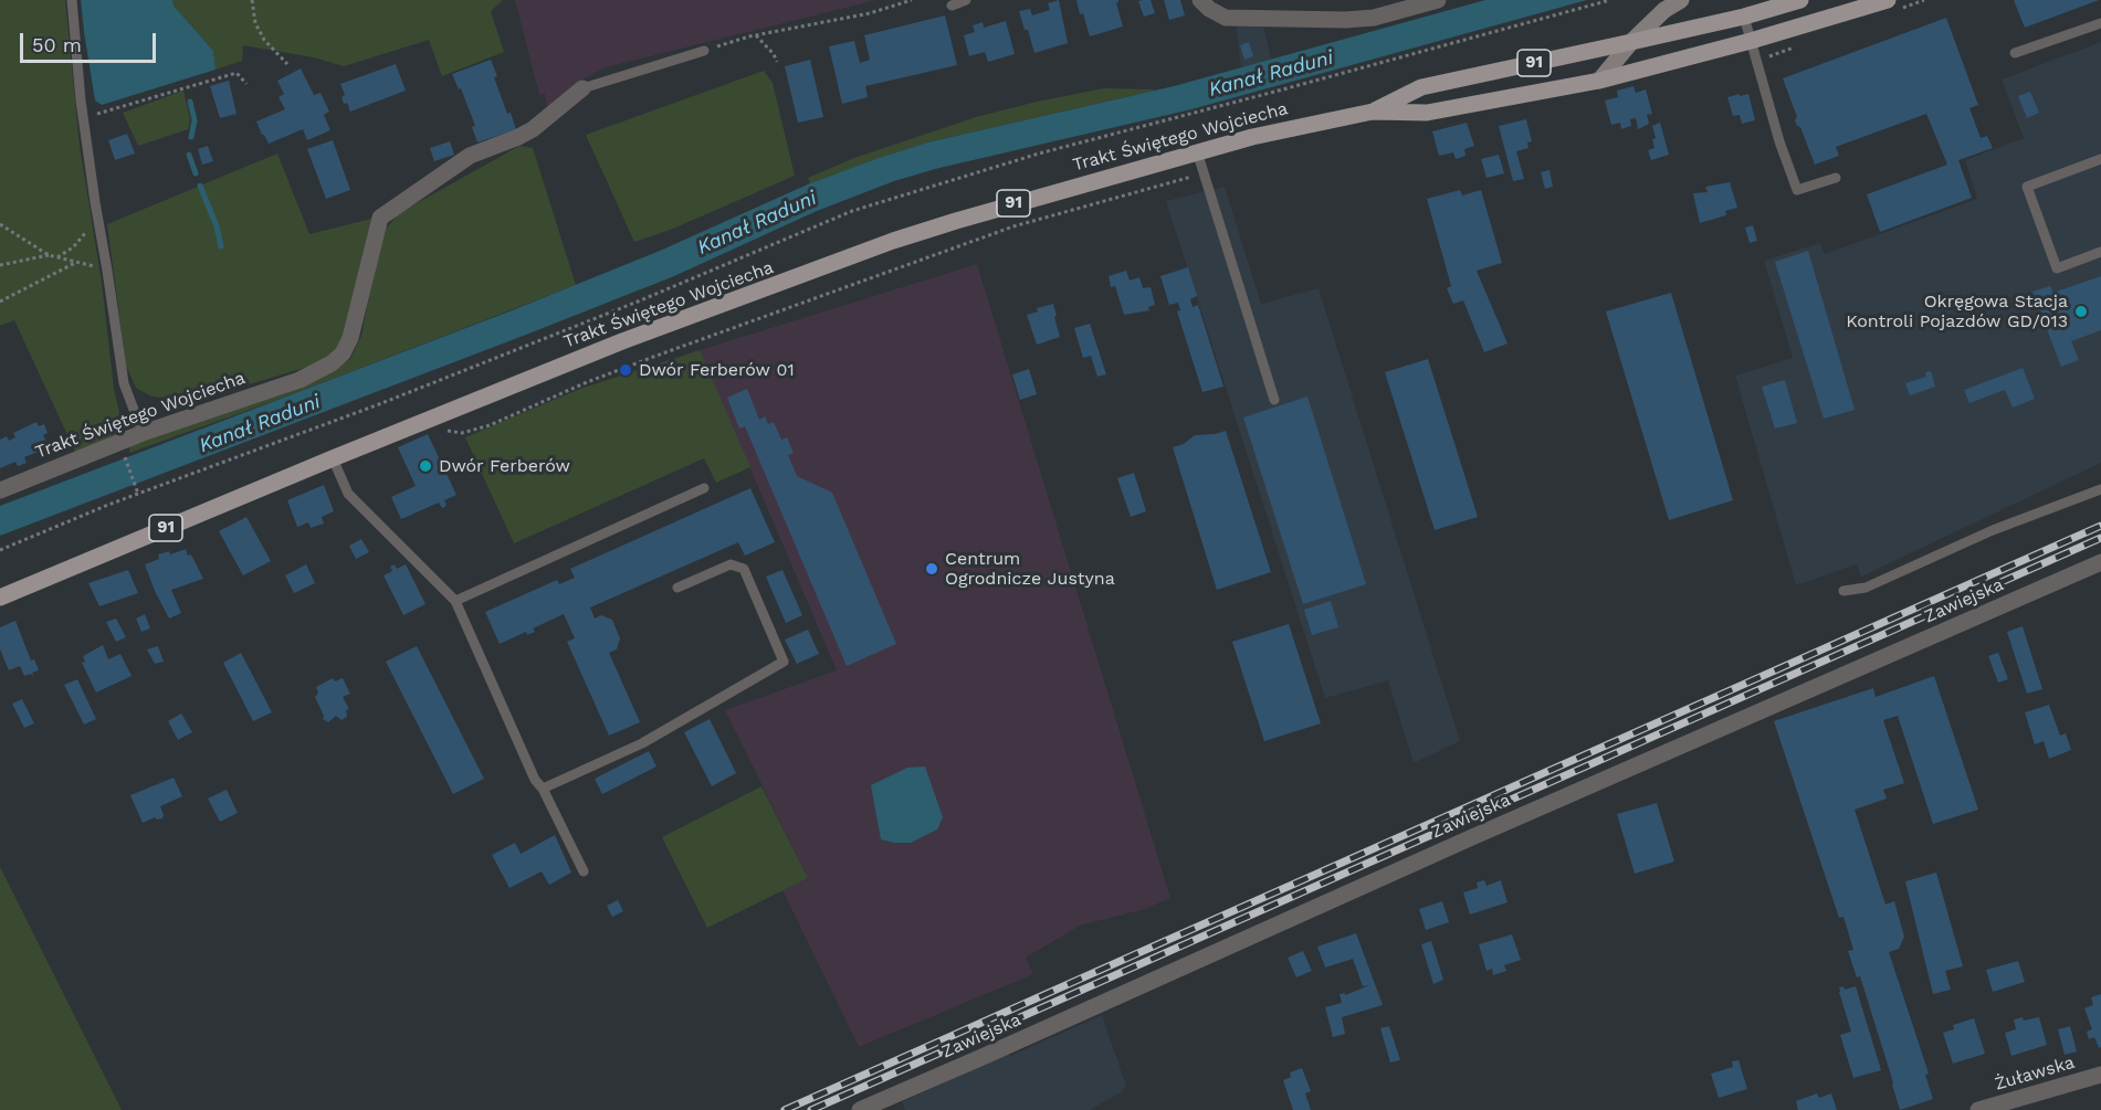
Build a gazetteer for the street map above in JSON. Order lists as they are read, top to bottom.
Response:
{
  "streets": {
    "main road": ["91", "Trakt Świętego Wojciecha"],
    "street": ["Zawiejska", "Żuławska"]
  },
  "water": ["Kanał Raduni"],
  "places": [
    "Okręgowa Stacja Kontroli Pojazdów GD/013",
    "Dwór Ferberów 01",
    "Dwór Ferberów",
    "Centrum Ogrodnicze Justyna"
  ],
  "scale_bar": "50 m"
}
